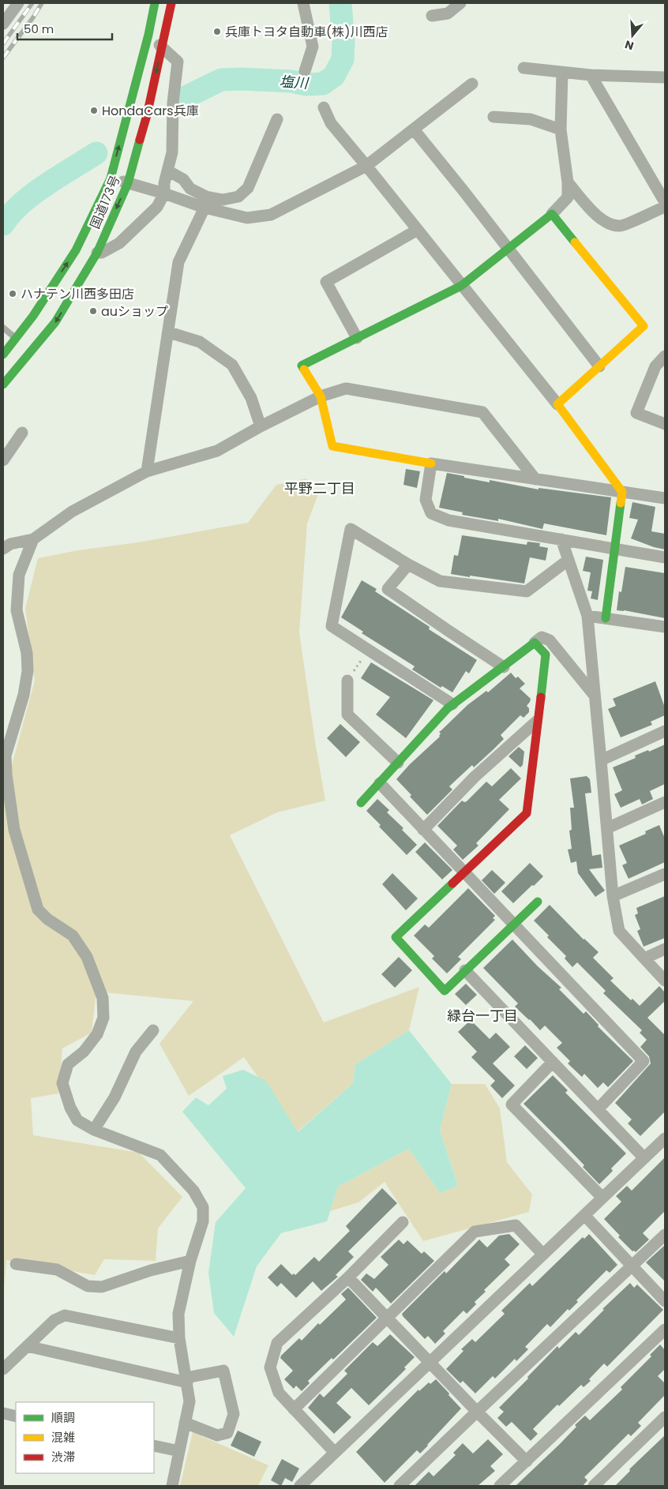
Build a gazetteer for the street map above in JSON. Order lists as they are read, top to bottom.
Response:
{
  "streets": {
    "main road": ["国道173号"]
  },
  "districts": ["平野二丁目", "緑台一丁目"],
  "water": ["塩川"],
  "places": [
    "兵庫トヨタ自動車(株)川西店",
    "HondaCars兵庫",
    "ハナテン川西多田店",
    "auショップ"
  ],
  "legend": ["順調", "混雑", "渋滞"],
  "scale_bar": "50 m",
  "north": "bottom"
}
